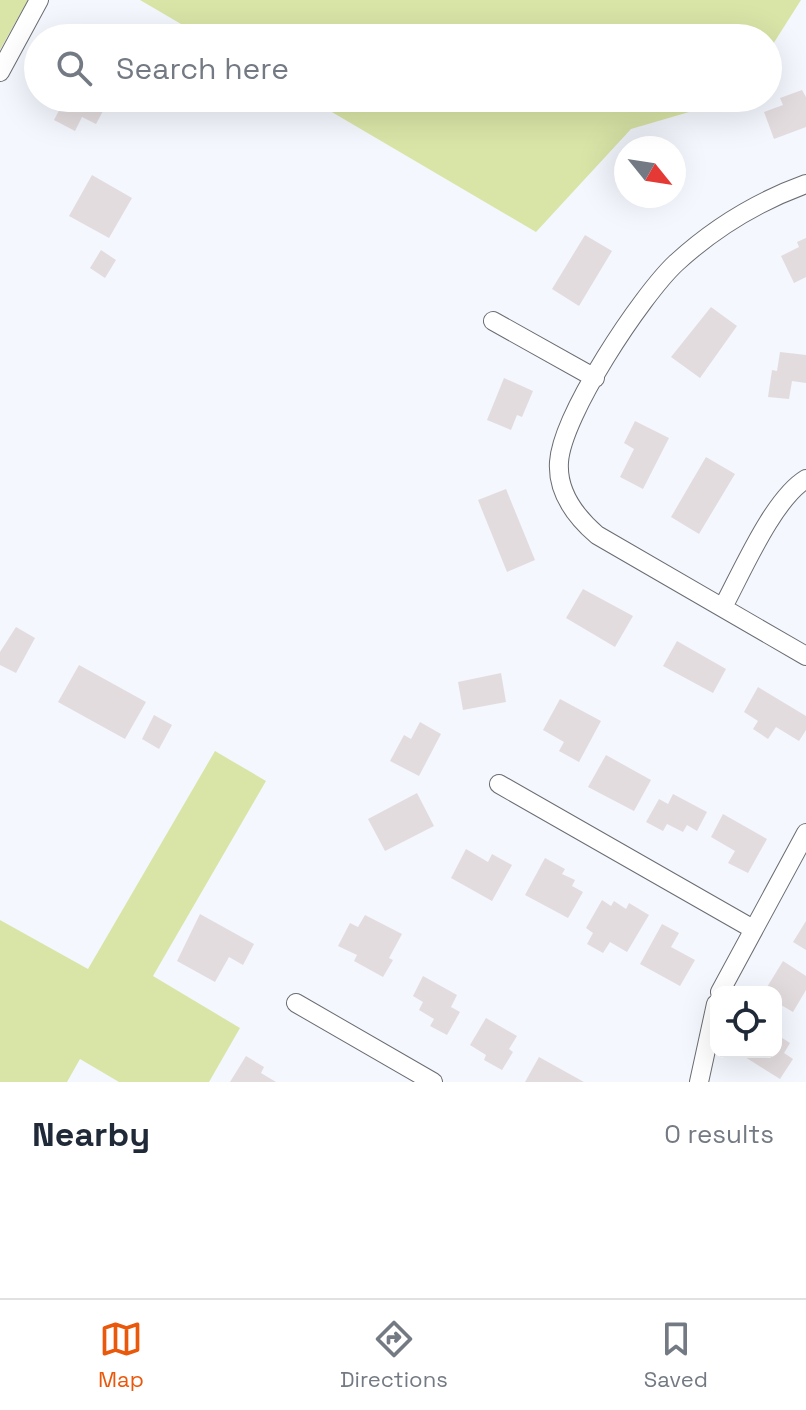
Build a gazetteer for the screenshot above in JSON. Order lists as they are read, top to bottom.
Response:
{
  "north": "bottom right",
  "page": {
    "search": "Search here",
    "heading": ["Nearby", "0 results"],
    "nav": ["Map", "Directions", "Saved"]
  }
}
